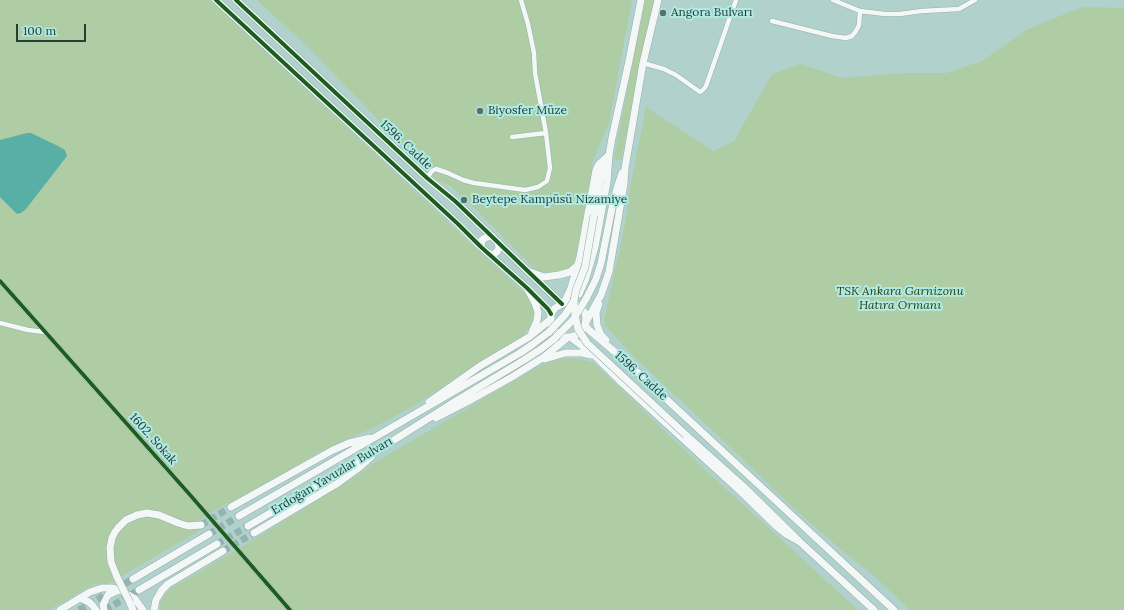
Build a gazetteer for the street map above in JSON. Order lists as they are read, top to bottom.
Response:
{
  "streets": {
    "main road": ["1596. Cadde", "Erdoğan Yavuzlar Bulvarı"],
    "street": ["1602. Sokak"]
  },
  "crossings": [
    ["1596. Cadde", "Erdoğan Yavuzlar Bulvarı"]
  ],
  "parks": ["TSK Ankara Garnizonu Hatıra Ormanı"],
  "places": ["Angora Bulvarı", "Biyosfer Müze", "Beytepe Kampüsü Nizamiye"],
  "scale_bar": "100 m"
}
